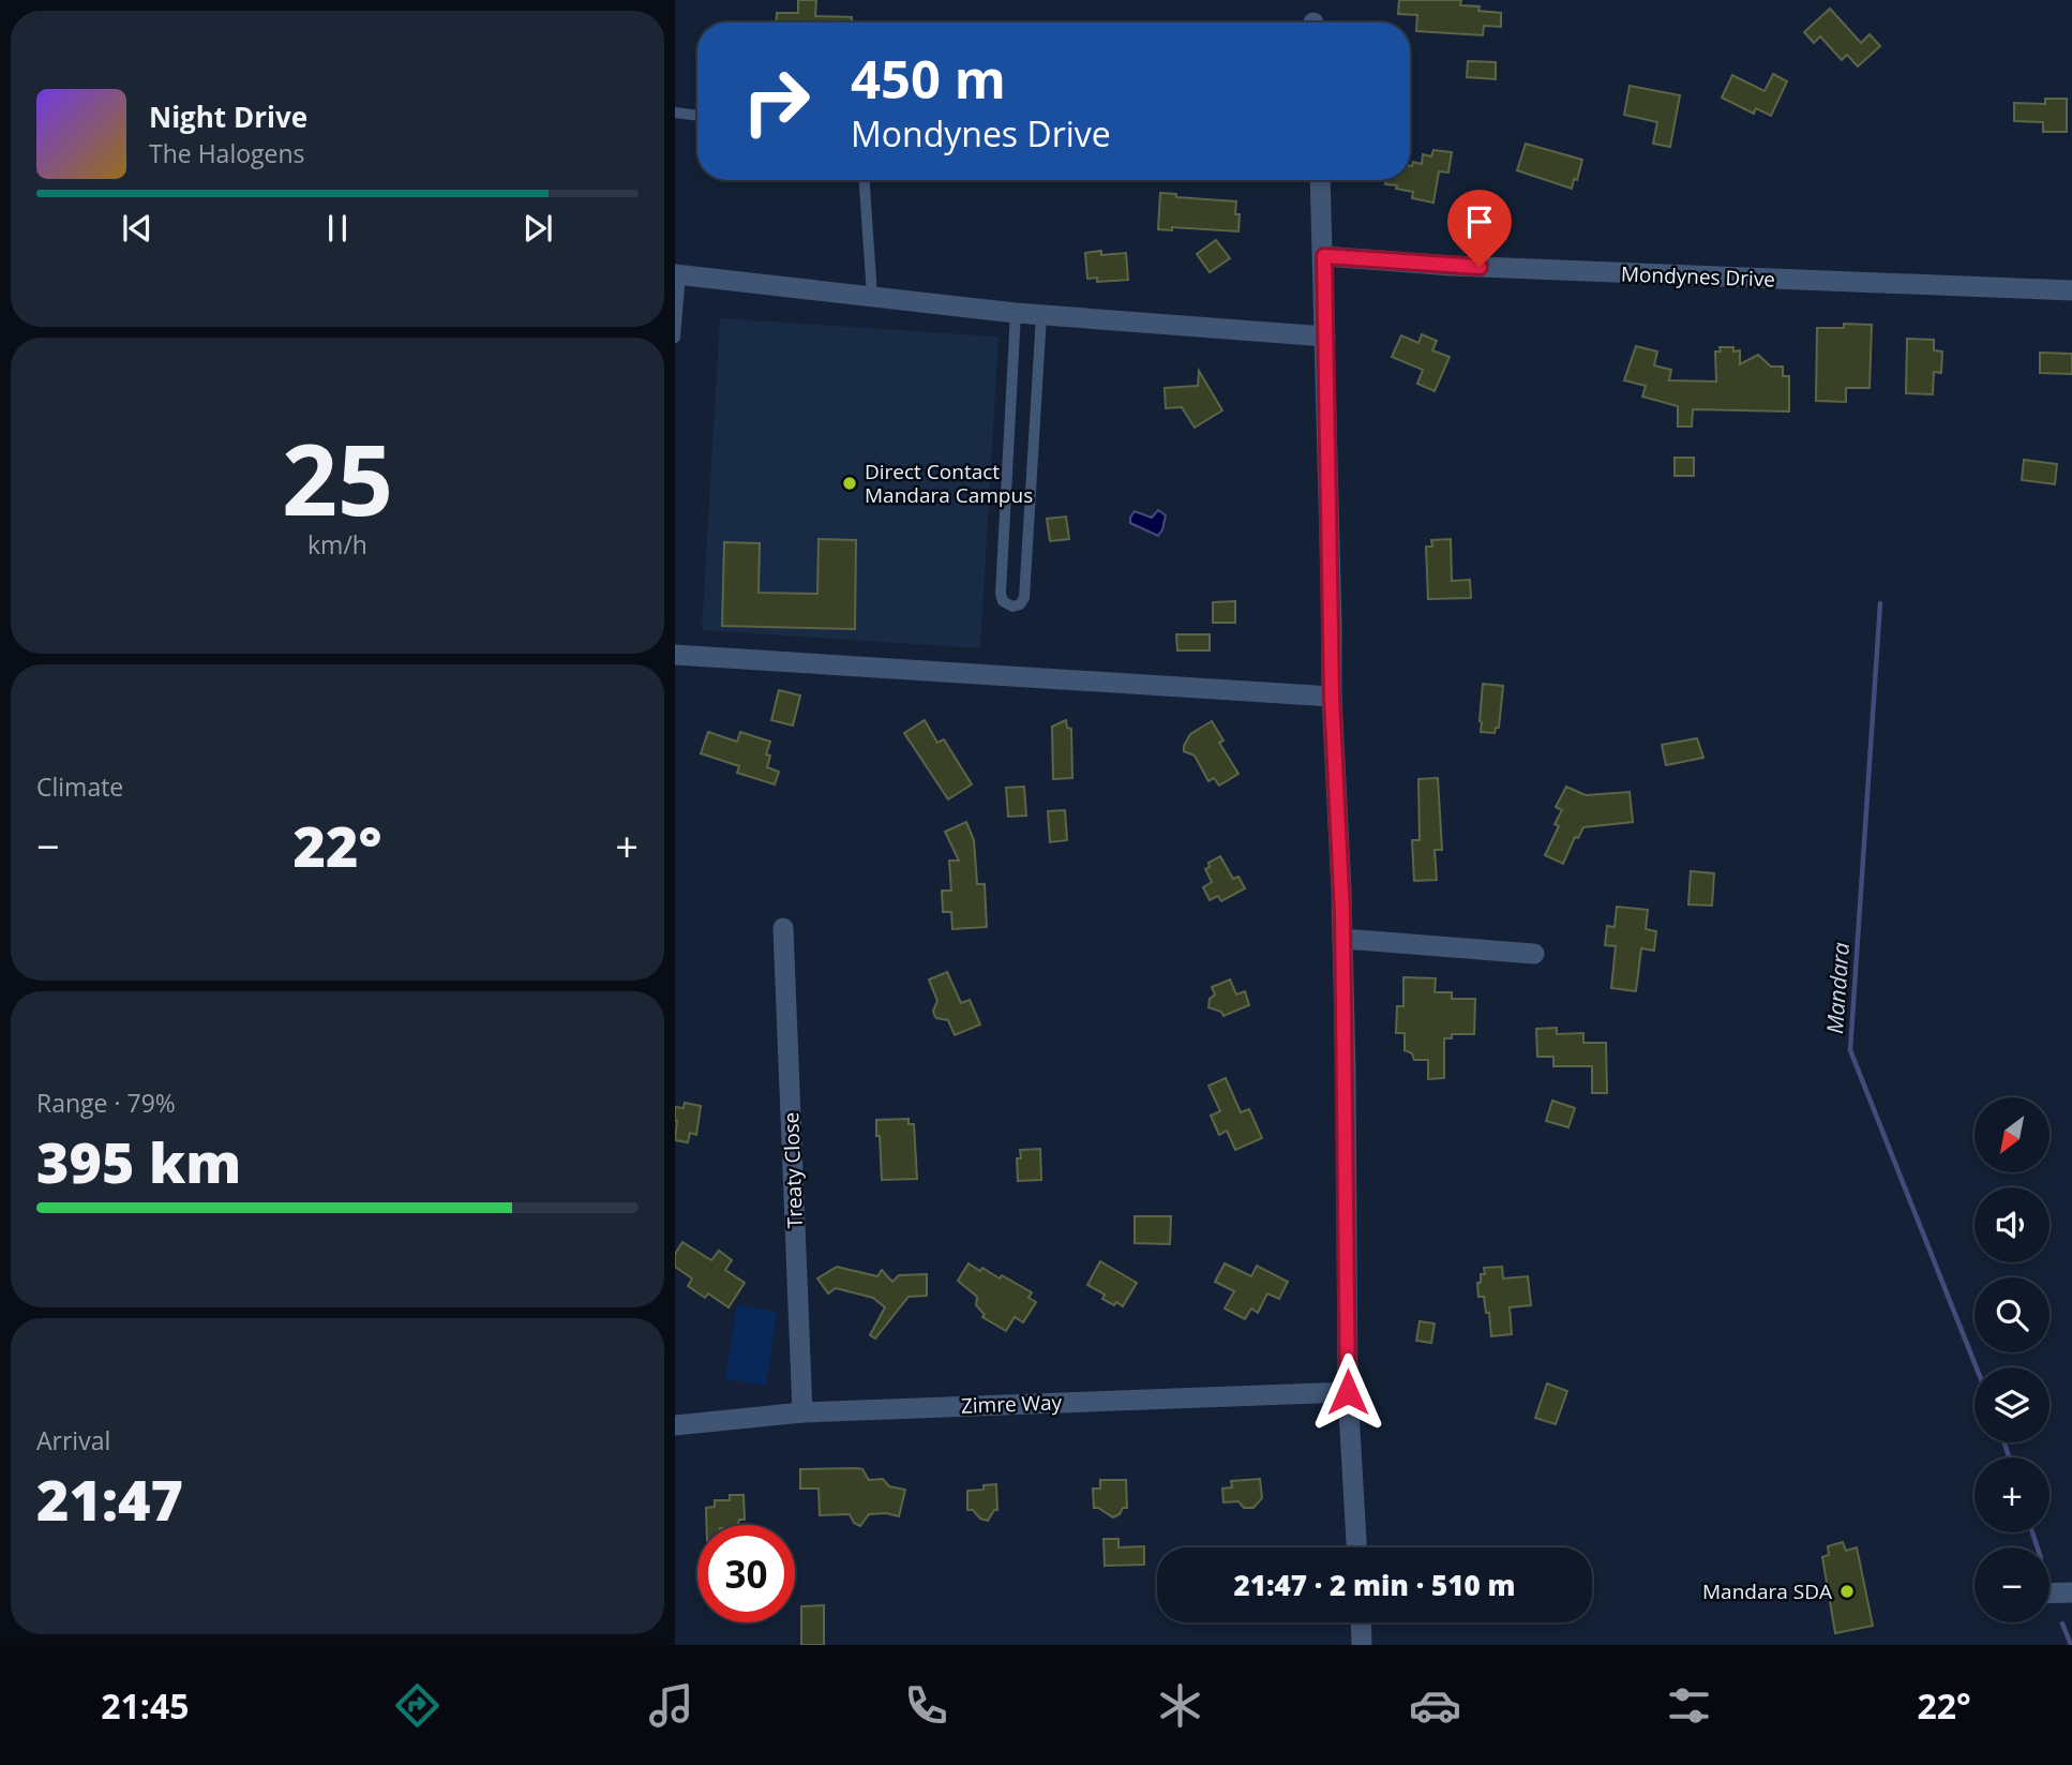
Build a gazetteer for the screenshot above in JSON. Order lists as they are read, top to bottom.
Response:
{
  "streets": {
    "street": ["Mondynes Drive", "Treaty Close", "Zimre Way"]
  },
  "crossings": [
    ["Treaty Close", "Zimre Way"]
  ],
  "water": ["Mandara"],
  "places": ["Direct Contact Mandara Campus", "Mandara SDA"],
  "north": "bottom left",
  "page": {
    "turn": ["450 m", "Mondynes Drive"],
    "song": ["Night Drive", "The Halogens"],
    "tile": [
      ["25", "km/h"],
      "Climate",
      ["Range · 79%", "395 km"],
      ["Arrival", "21:47"]
    ],
    "heat": ["−", "22°", "+"],
    "map_buttons": ["+", "−"],
    "limit": "30",
    "trip": "21:47 · 2 min · 510 m",
    "tabs": ["21:45", "22°"]
  }
}
